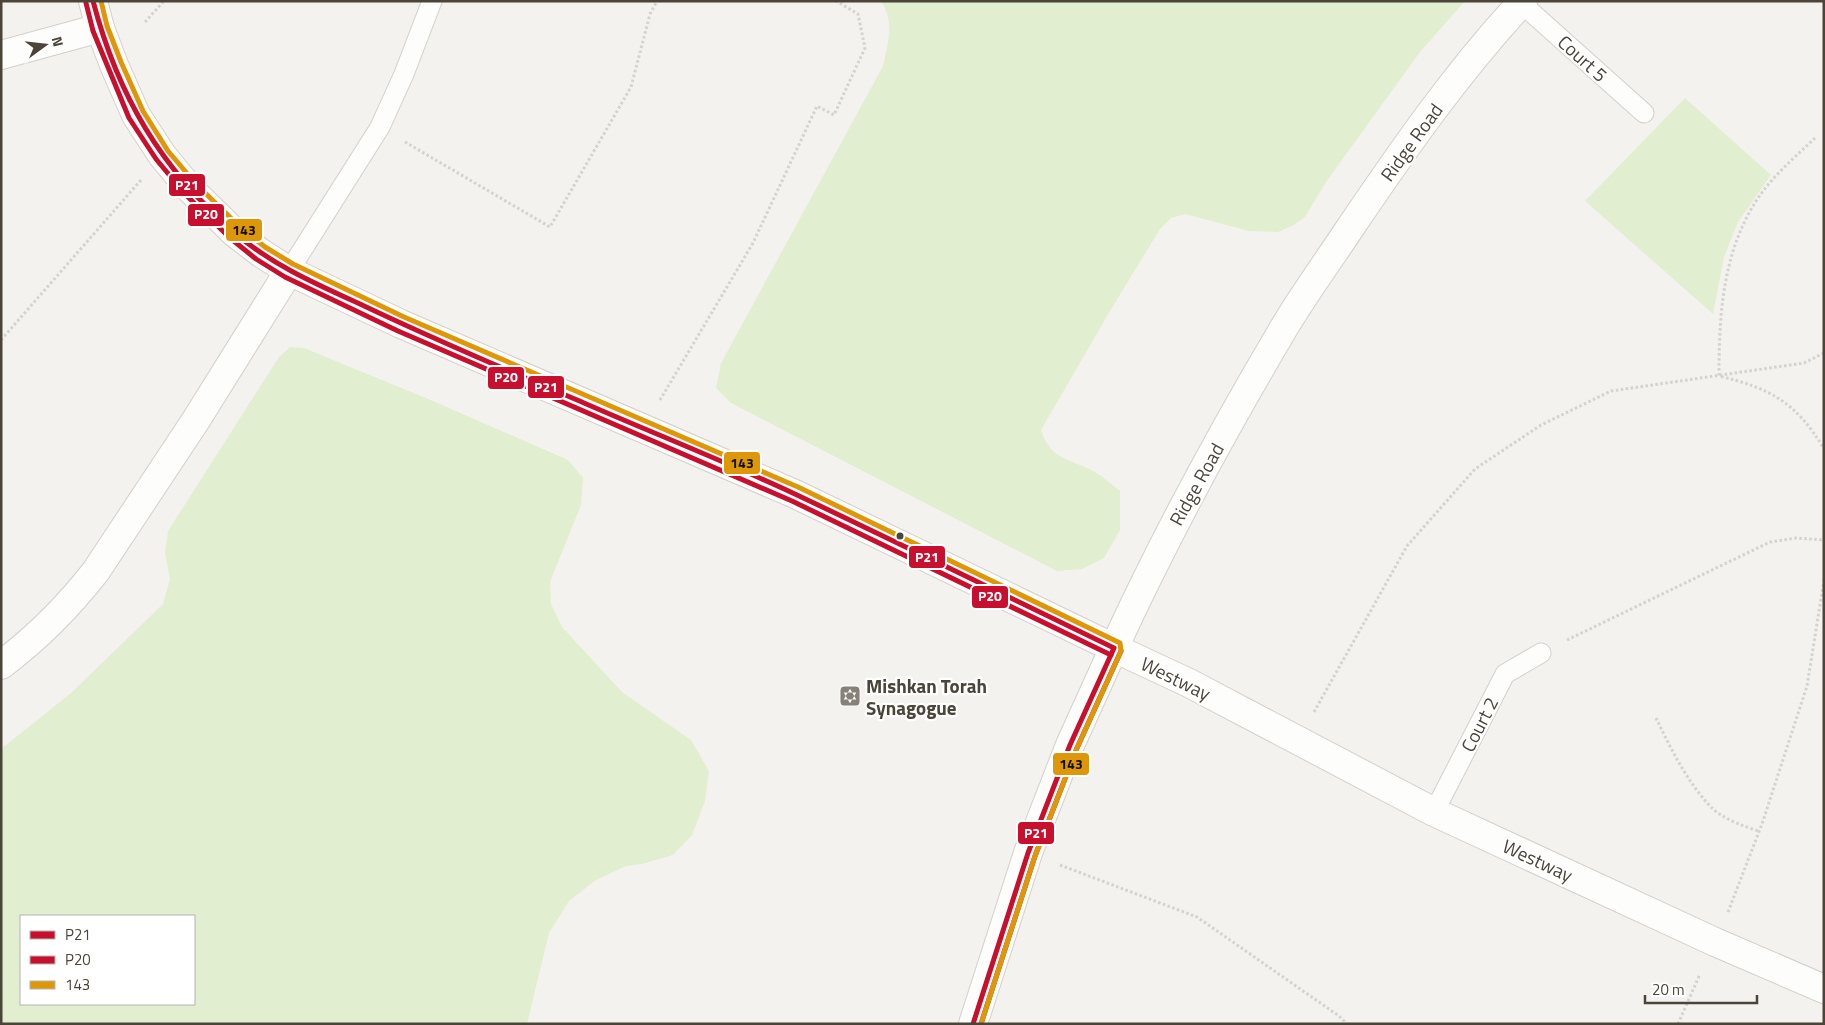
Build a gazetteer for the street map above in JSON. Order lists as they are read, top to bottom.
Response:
{
  "streets": {
    "street": ["Ridge Road", "Westway"],
    "lane": ["Court 5", "Court 2"]
  },
  "crossings": [
    ["Court 5", "Ridge Road"],
    ["Ridge Road", "Westway"],
    ["Westway", "Court 2"]
  ],
  "places": {
    "synagogue": ["Mishkan Torah Synagogue"]
  },
  "lines": ["transit line P21", "transit line 143", "transit line P20"],
  "legend": ["P21", "P20", "143"],
  "scale_bar": "20 m",
  "north": "right"
}
